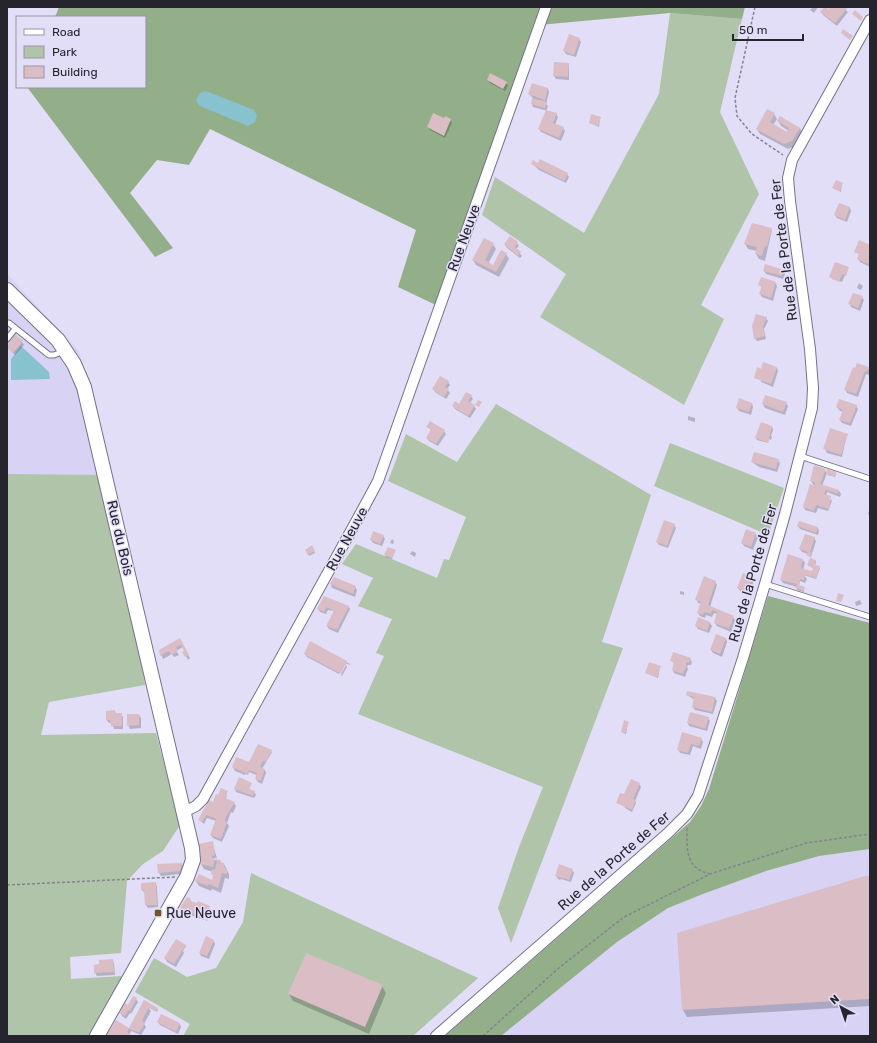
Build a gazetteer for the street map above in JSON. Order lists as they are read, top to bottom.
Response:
{
  "streets": {
    "street": ["Rue Neuve", "Rue de la Porte de Fer", "Rue du Bois"]
  },
  "crossings": [
    ["Rue Neuve", "Rue du Bois"]
  ],
  "places": {
    "transit": ["Rue Neuve"]
  },
  "legend": ["Road", "Park", "Building"],
  "scale_bar": "50 m",
  "north": "top left"
}
